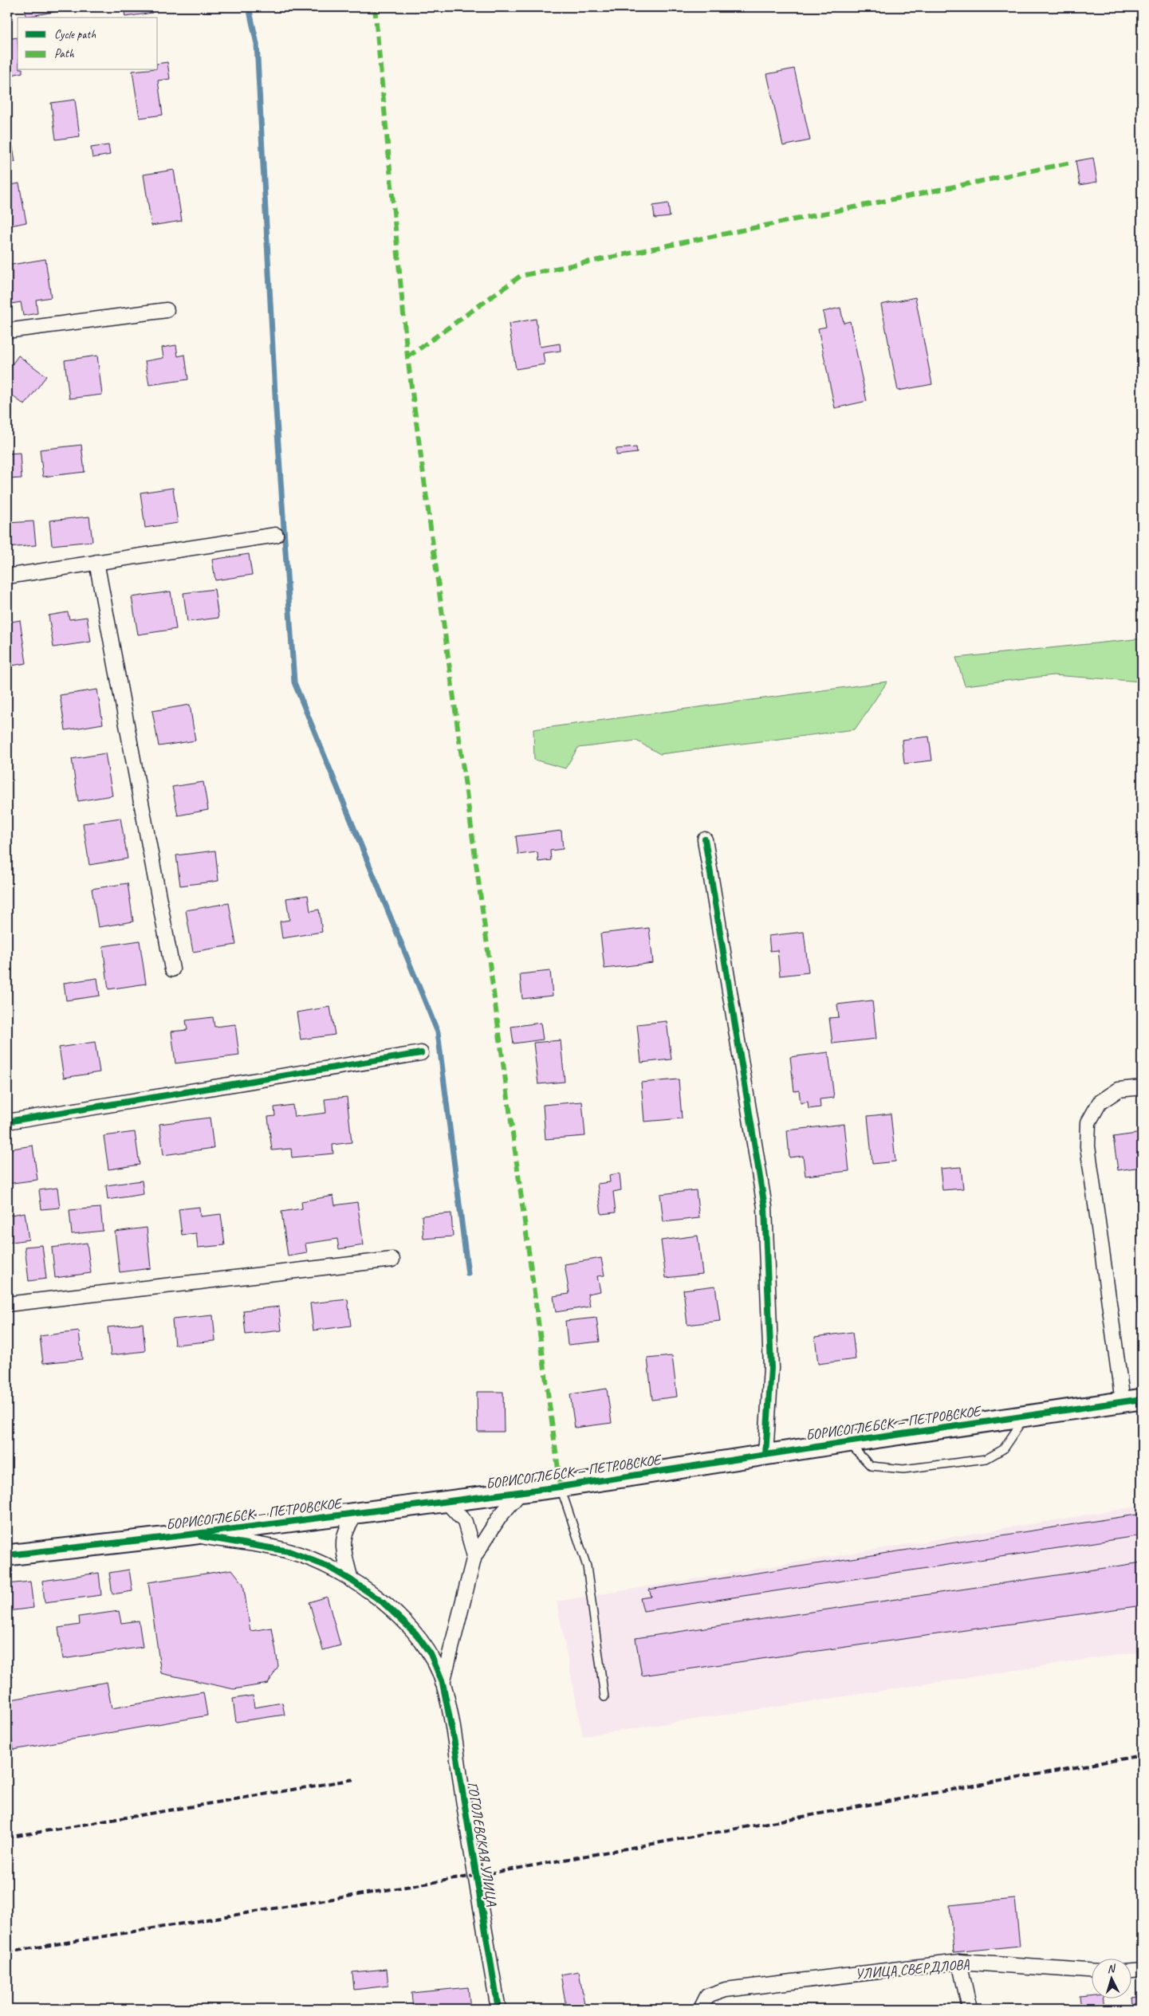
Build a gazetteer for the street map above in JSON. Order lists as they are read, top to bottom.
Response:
{
  "streets": {
    "street": ["БОРИСОГЛЕБСК — ПЕТРОВСКОЕ", "ГОГОЛЕВСКАЯ УЛИЦА", "УЛИЦА СВЕРДЛОВА"]
  },
  "legend": ["Cycle path", "Path"],
  "north": "top"
}
